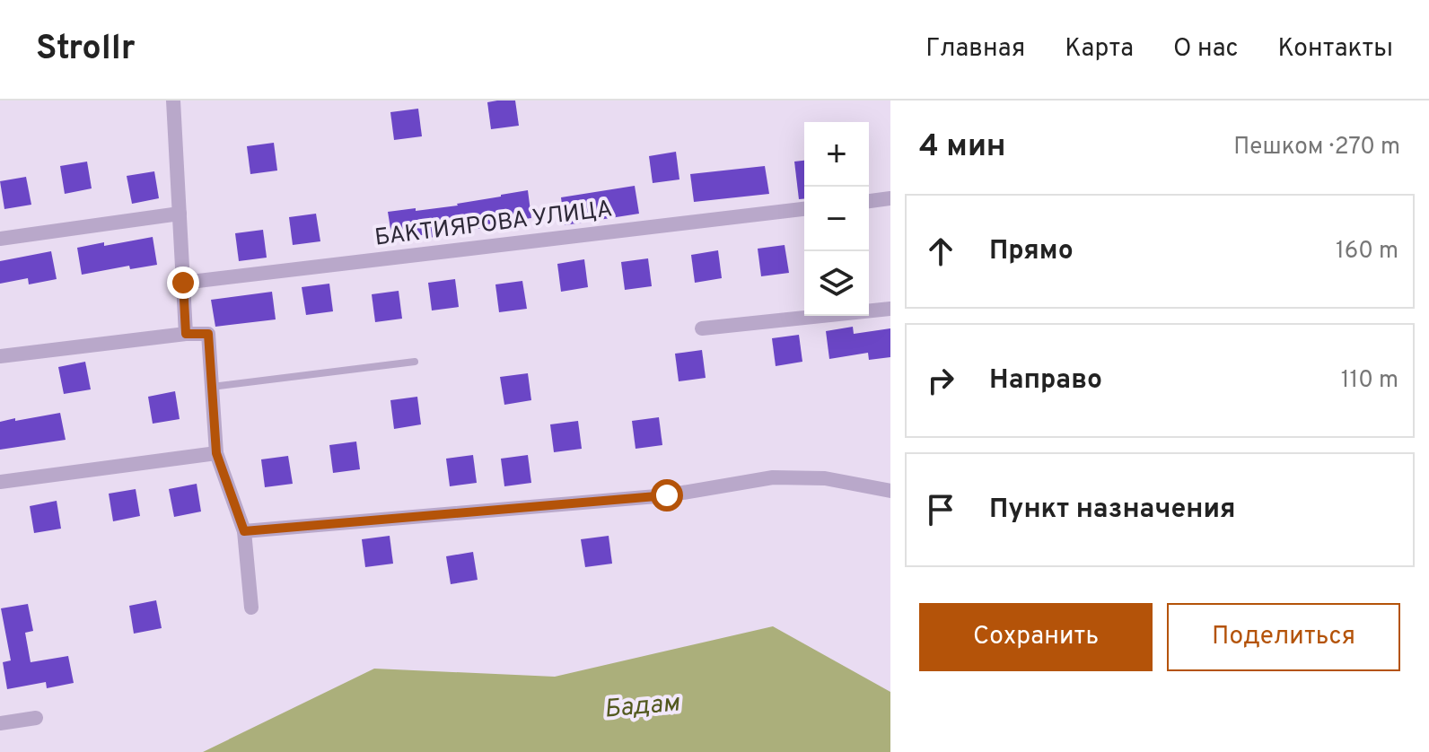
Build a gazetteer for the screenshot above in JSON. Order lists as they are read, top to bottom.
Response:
{
  "streets": {
    "street": ["БАКТИЯРОВА УЛИЦА"]
  },
  "water": ["Бадам"],
  "page": {
    "header": "Strollr",
    "nav": [
      "Главная",
      "Карта",
      "О нас",
      "Контакты"
    ],
    "heading": ["4 мин", "Пешком · 270 m"],
    "map_buttons": ["+", "−"],
    "list": [
      ["Прямо", "160 m"],
      ["Направо", "110 m"],
      "Пункт назначения"
    ],
    "buttons": ["Сохранить", "Поделиться"]
  }
}
